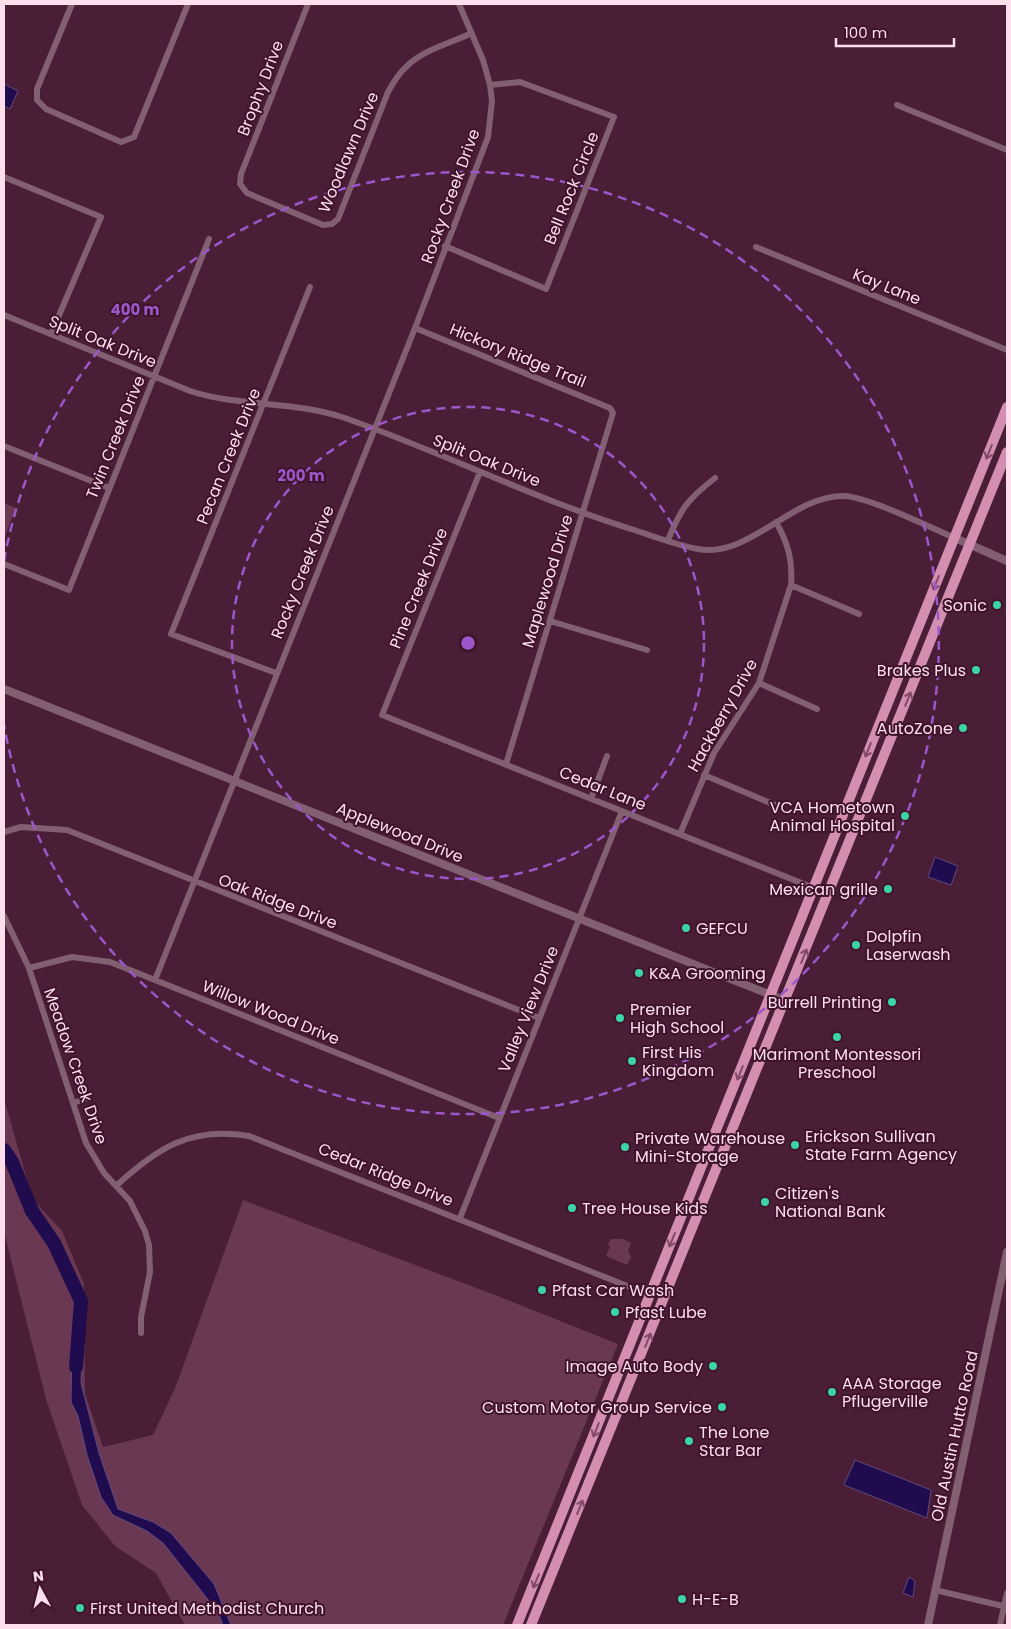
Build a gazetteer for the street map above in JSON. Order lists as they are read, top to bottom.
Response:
{
  "streets": {
    "street": [
      "Brophy Drive",
      "Woodlawn Drive",
      "Bell Rock Circle",
      "Rocky Creek Drive",
      "Kay Lane",
      "Split Oak Drive",
      "Hickory Ridge Trail",
      "Twin Creek Drive",
      "Pecan Creek Drive",
      "Maplewood Drive",
      "Pine Creek Drive",
      "Hackberry Drive",
      "Cedar Lane",
      "Applewood Drive",
      "Oak Ridge Drive",
      "Valley View Drive",
      "Willow Wood Drive",
      "Meadow Creek Drive",
      "Cedar Ridge Drive",
      "Old Austin Hutto Road"
    ]
  },
  "crossings": [
    ["Brophy Drive", "Woodlawn Drive"],
    ["Woodlawn Drive", "Rocky Creek Drive"],
    ["Bell Rock Circle", "Rocky Creek Drive"],
    ["Rocky Creek Drive", "Split Oak Drive"],
    ["Rocky Creek Drive", "Hickory Ridge Trail"],
    ["Rocky Creek Drive", "Pecan Creek Drive"],
    ["Rocky Creek Drive", "Applewood Drive"],
    ["Rocky Creek Drive", "Oak Ridge Drive"],
    ["Rocky Creek Drive", "Willow Wood Drive"],
    ["Split Oak Drive", "Twin Creek Drive"],
    ["Split Oak Drive", "Pecan Creek Drive"],
    ["Split Oak Drive", "Maplewood Drive"],
    ["Split Oak Drive", "Pine Creek Drive"],
    ["Split Oak Drive", "Hackberry Drive"],
    ["Hickory Ridge Trail", "Maplewood Drive"],
    ["Maplewood Drive", "Cedar Lane"],
    ["Pine Creek Drive", "Cedar Lane"],
    ["Hackberry Drive", "Cedar Lane"],
    ["Cedar Lane", "Valley View Drive"],
    ["Applewood Drive", "Valley View Drive"],
    ["Oak Ridge Drive", "Valley View Drive"],
    ["Valley View Drive", "Willow Wood Drive"],
    ["Valley View Drive", "Cedar Ridge Drive"],
    ["Willow Wood Drive", "Meadow Creek Drive"],
    ["Meadow Creek Drive", "Cedar Ridge Drive"]
  ],
  "places": [
    "Sonic",
    "Brakes Plus",
    "AutoZone",
    "VCA Hometown Animal Hospital",
    "Mexican grille",
    "GEFCU",
    "Dolpfin Laserwash",
    "K&A Grooming",
    "Burrell Printing",
    "Premier High School",
    "Marimont Montessori Preschool",
    "First His Kingdom",
    "Erickson Sullivan State Farm Agency",
    "Private Warehouse Mini-Storage",
    "Citizen's National Bank",
    "Tree House Kids",
    "Pfast Car Wash",
    "Pfast Lube",
    "Image Auto Body",
    "AAA Storage Pflugerville",
    "Custom Motor Group Service",
    "The Lone Star Bar",
    "H-E-B",
    "First United Methodist Church"
  ],
  "scale_bar": "100 m",
  "north": "top",
  "rings": ["400 m", "200 m"]
}
